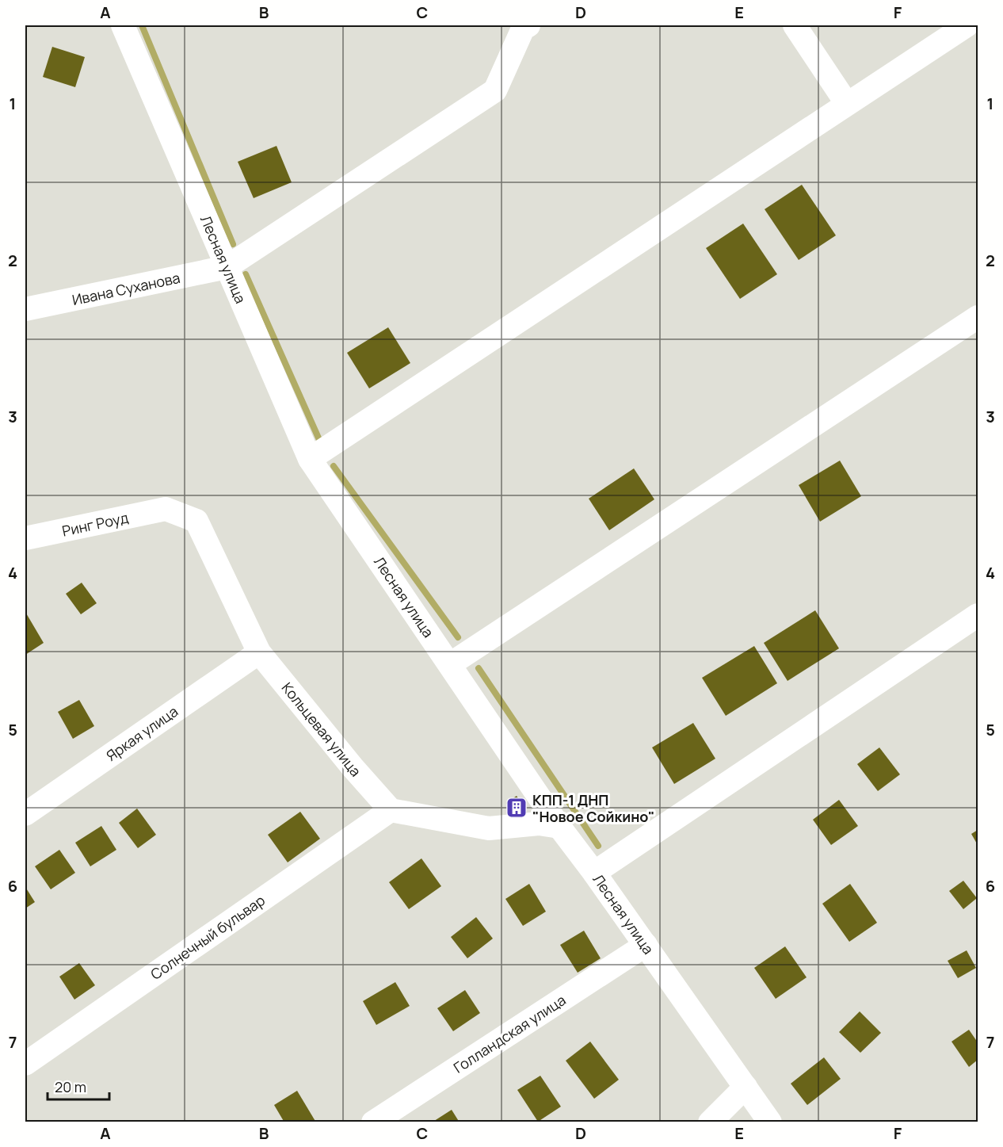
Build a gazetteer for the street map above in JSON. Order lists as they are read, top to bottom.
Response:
{
  "streets": {
    "street": [
      "Лесная улица",
      "Ивана Суханова",
      "Ринг Роуд",
      "Кольцевая улица",
      "Яркая улица",
      "Солнечный бульвар",
      "Голландская улица"
    ]
  },
  "crossings": [
    ["Лесная улица", "Ивана Суханова"],
    ["Лесная улица", "Голландская улица"],
    ["Ринг Роуд", "Кольцевая улица"],
    ["Кольцевая улица", "Яркая улица"],
    ["Кольцевая улица", "Солнечный бульвар"]
  ],
  "places": {
    "building": ["КПП-1 ДНП \"Новое Сойкино\""]
  },
  "scale_bar": "20 m",
  "grid": {
    "columns": [
      "A",
      "B",
      "C",
      "D",
      "E",
      "F"
    ],
    "rows": [
      "1",
      "2",
      "3",
      "4",
      "5",
      "6",
      "7"
    ]
  }
}
